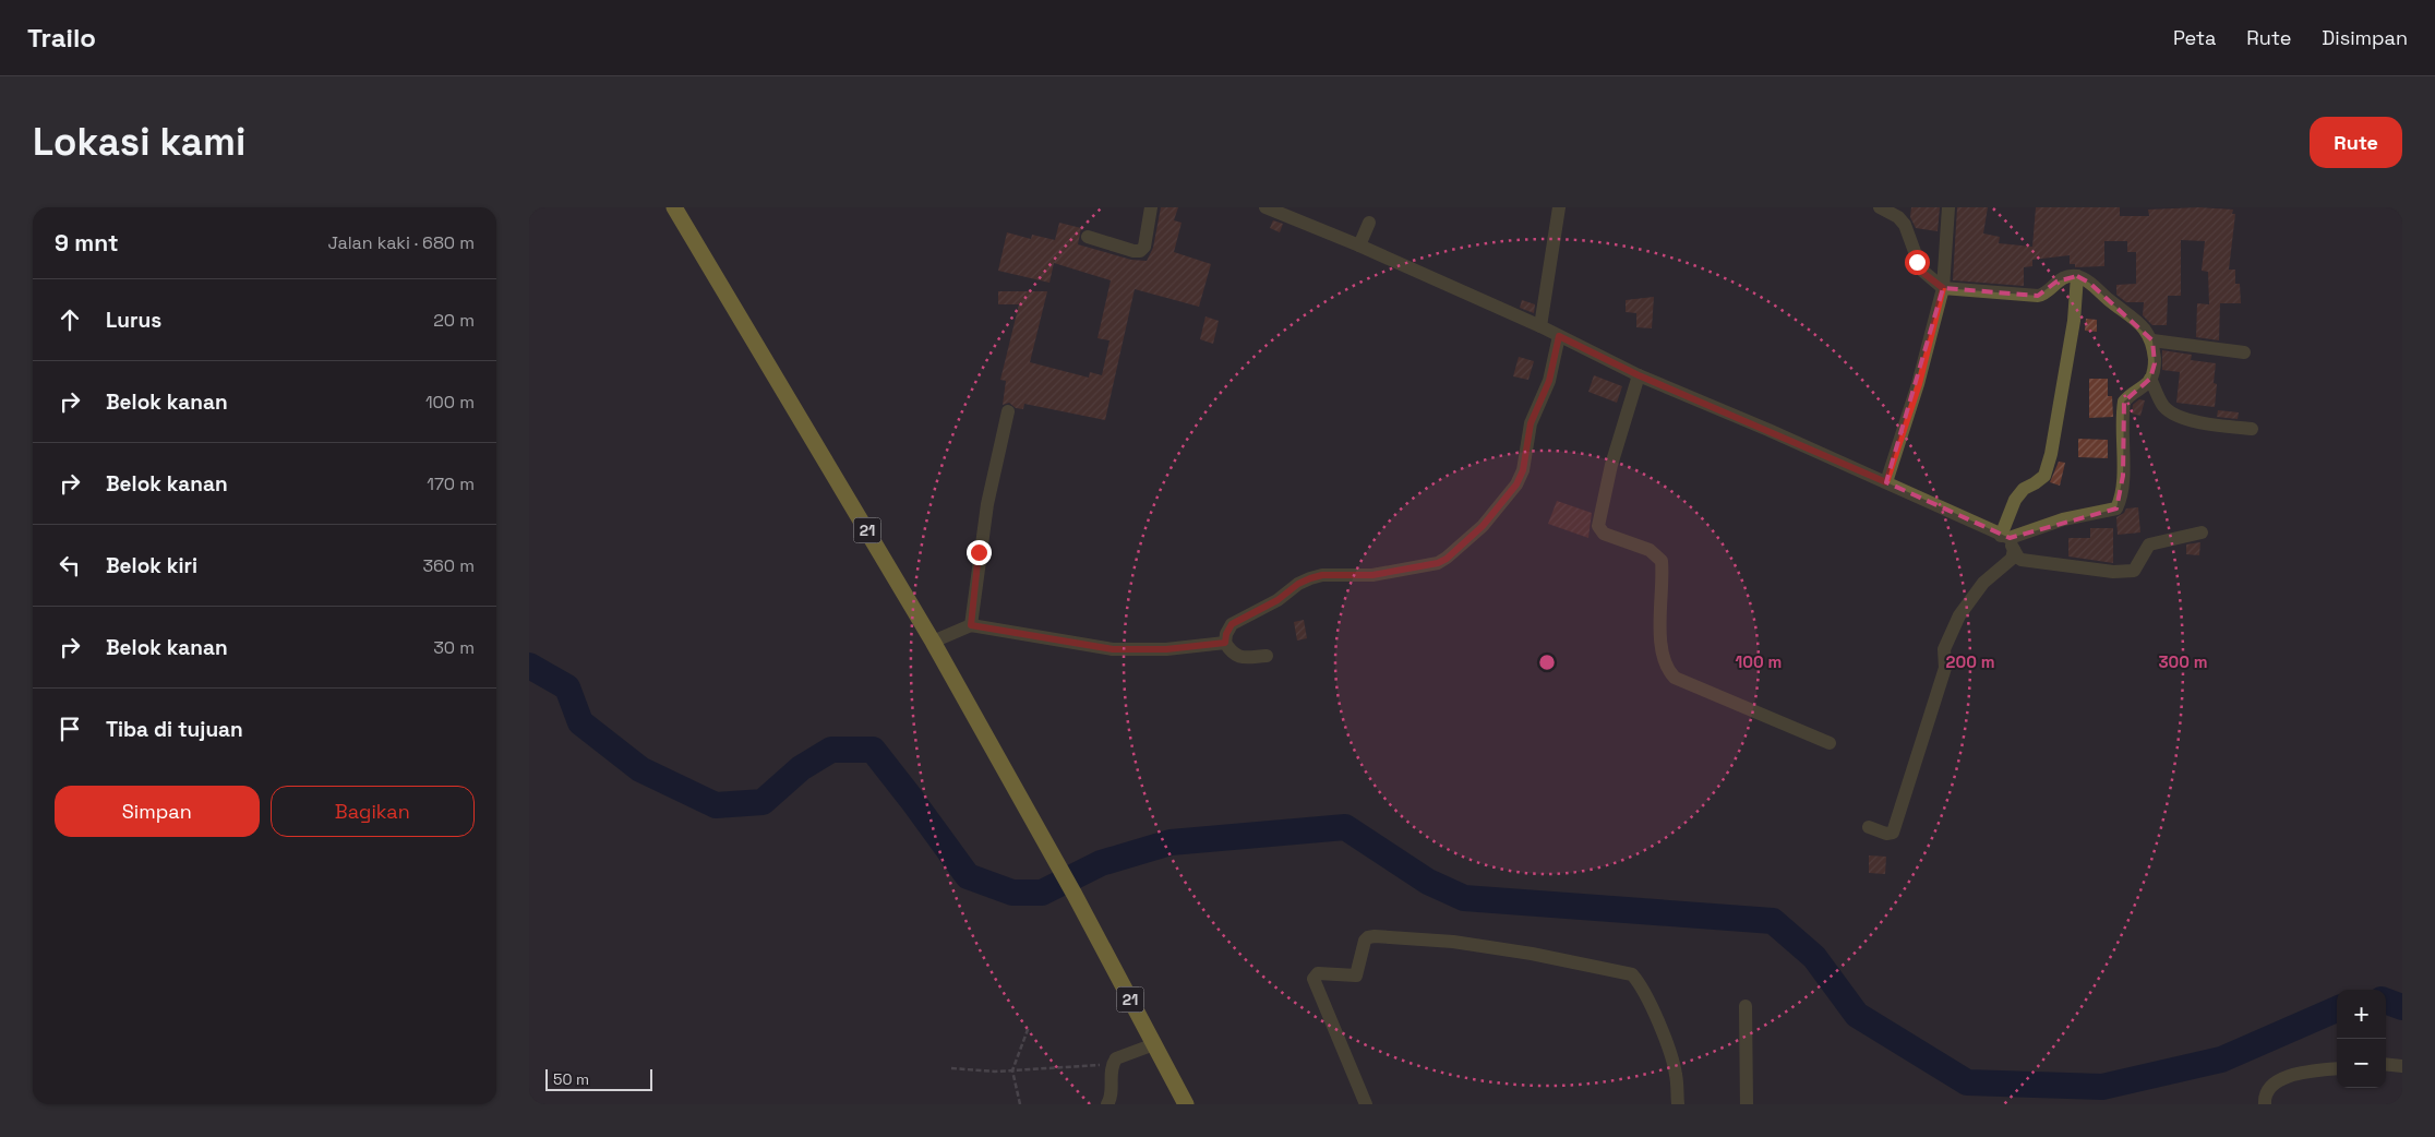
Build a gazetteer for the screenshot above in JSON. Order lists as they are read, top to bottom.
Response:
{
  "streets": {
    "highway": ["21"]
  },
  "scale_bar": "50 m",
  "page": {
    "header": "Trailo",
    "nav": ["Peta", "Rute", "Disimpan"],
    "buttons": [
      "Rute",
      ["Simpan", "Bagikan"]
    ],
    "title": "Lokasi kami",
    "heading": ["9 mnt", "Jalan kaki · 680 m"],
    "list": [
      ["Lurus", "20 m"],
      ["Belok kanan", "100 m"],
      ["Belok kanan", "170 m"],
      ["Belok kiri", "360 m"],
      ["Belok kanan", "30 m"],
      "Tiba di tujuan"
    ],
    "map_buttons": ["+", "−"],
    "scale": "50 m"
  },
  "rings": ["100 m", "200 m", "300 m"]
}
